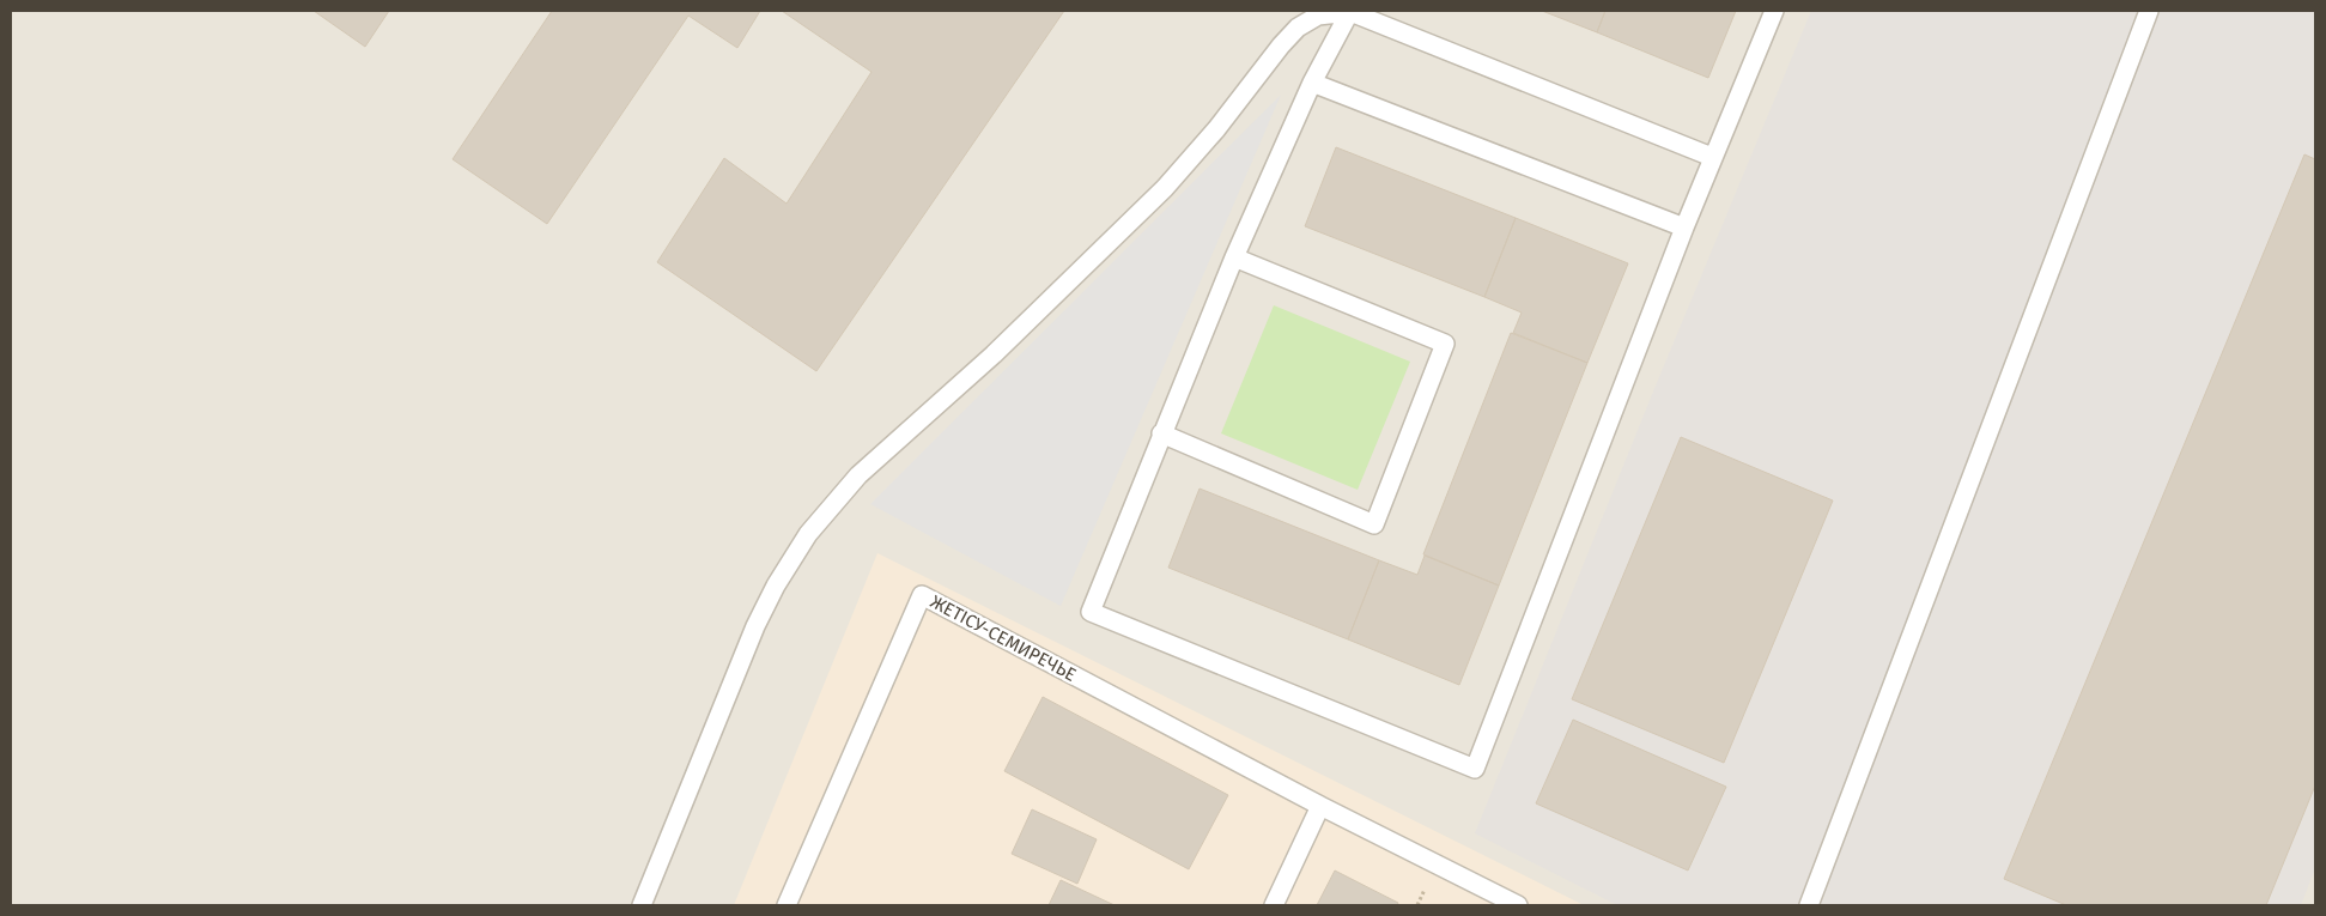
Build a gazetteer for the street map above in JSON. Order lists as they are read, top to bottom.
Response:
{
  "streets": {
    "lane": ["ЖЕТІСУ-СЕМИРЕЧЬЕ"]
  }
}
